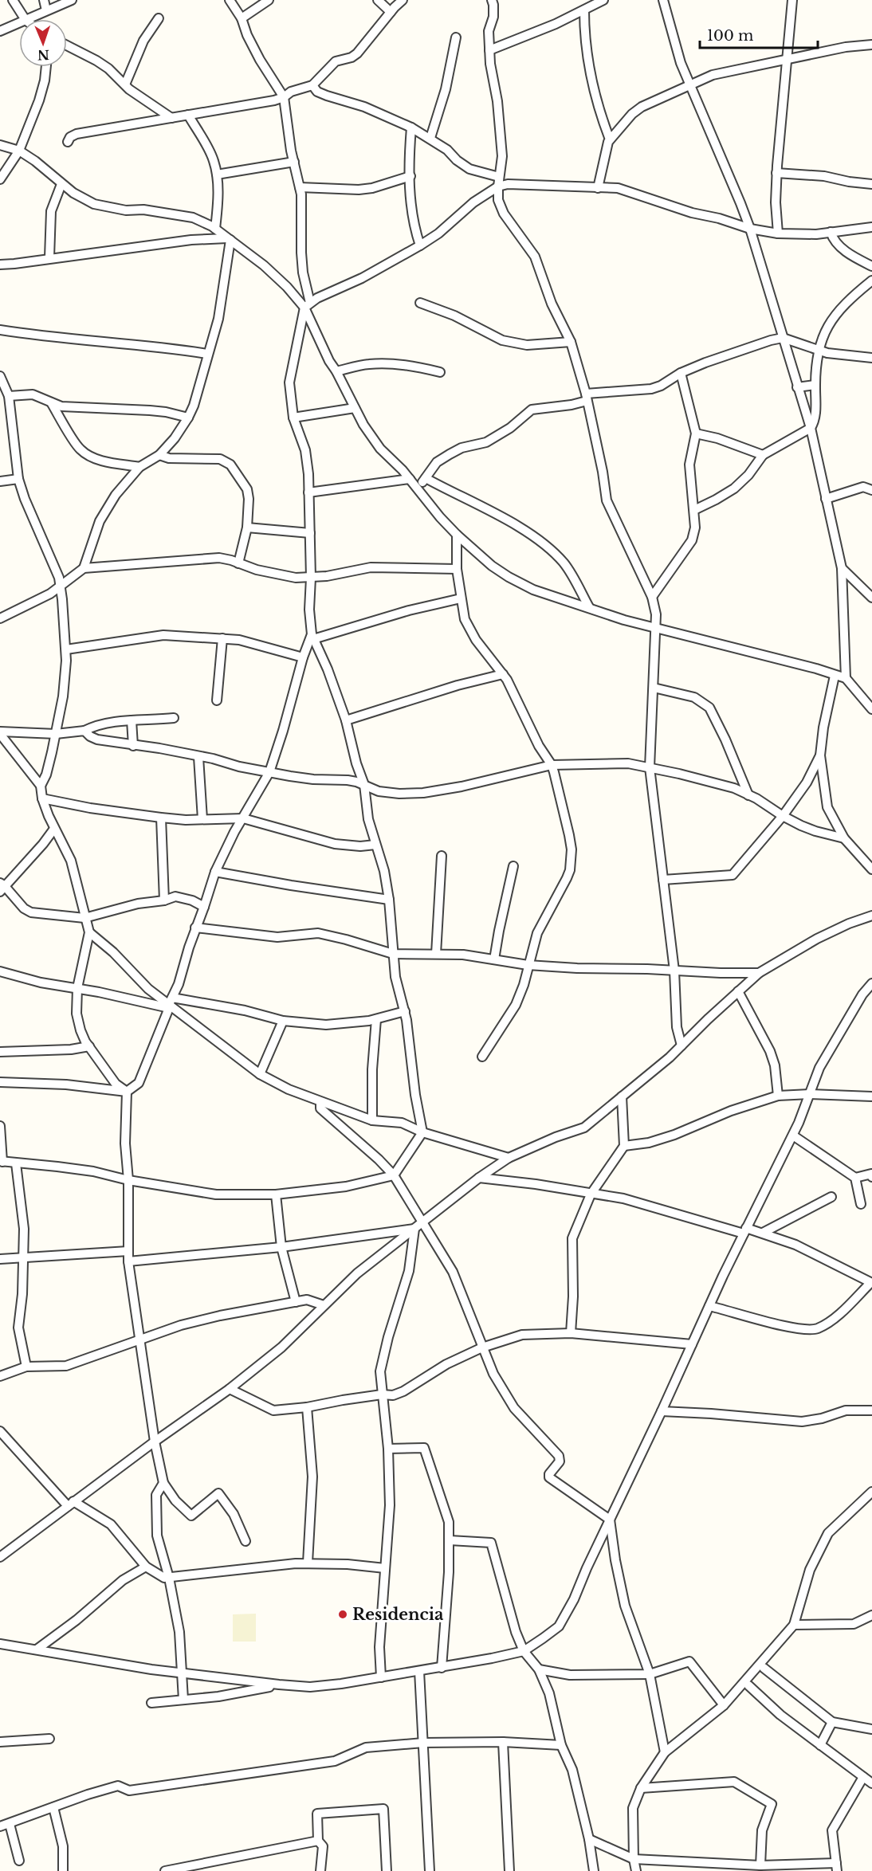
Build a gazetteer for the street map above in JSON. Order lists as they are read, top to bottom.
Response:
{
  "places": ["Residencia"],
  "scale_bar": "100 m",
  "north": "bottom"
}
